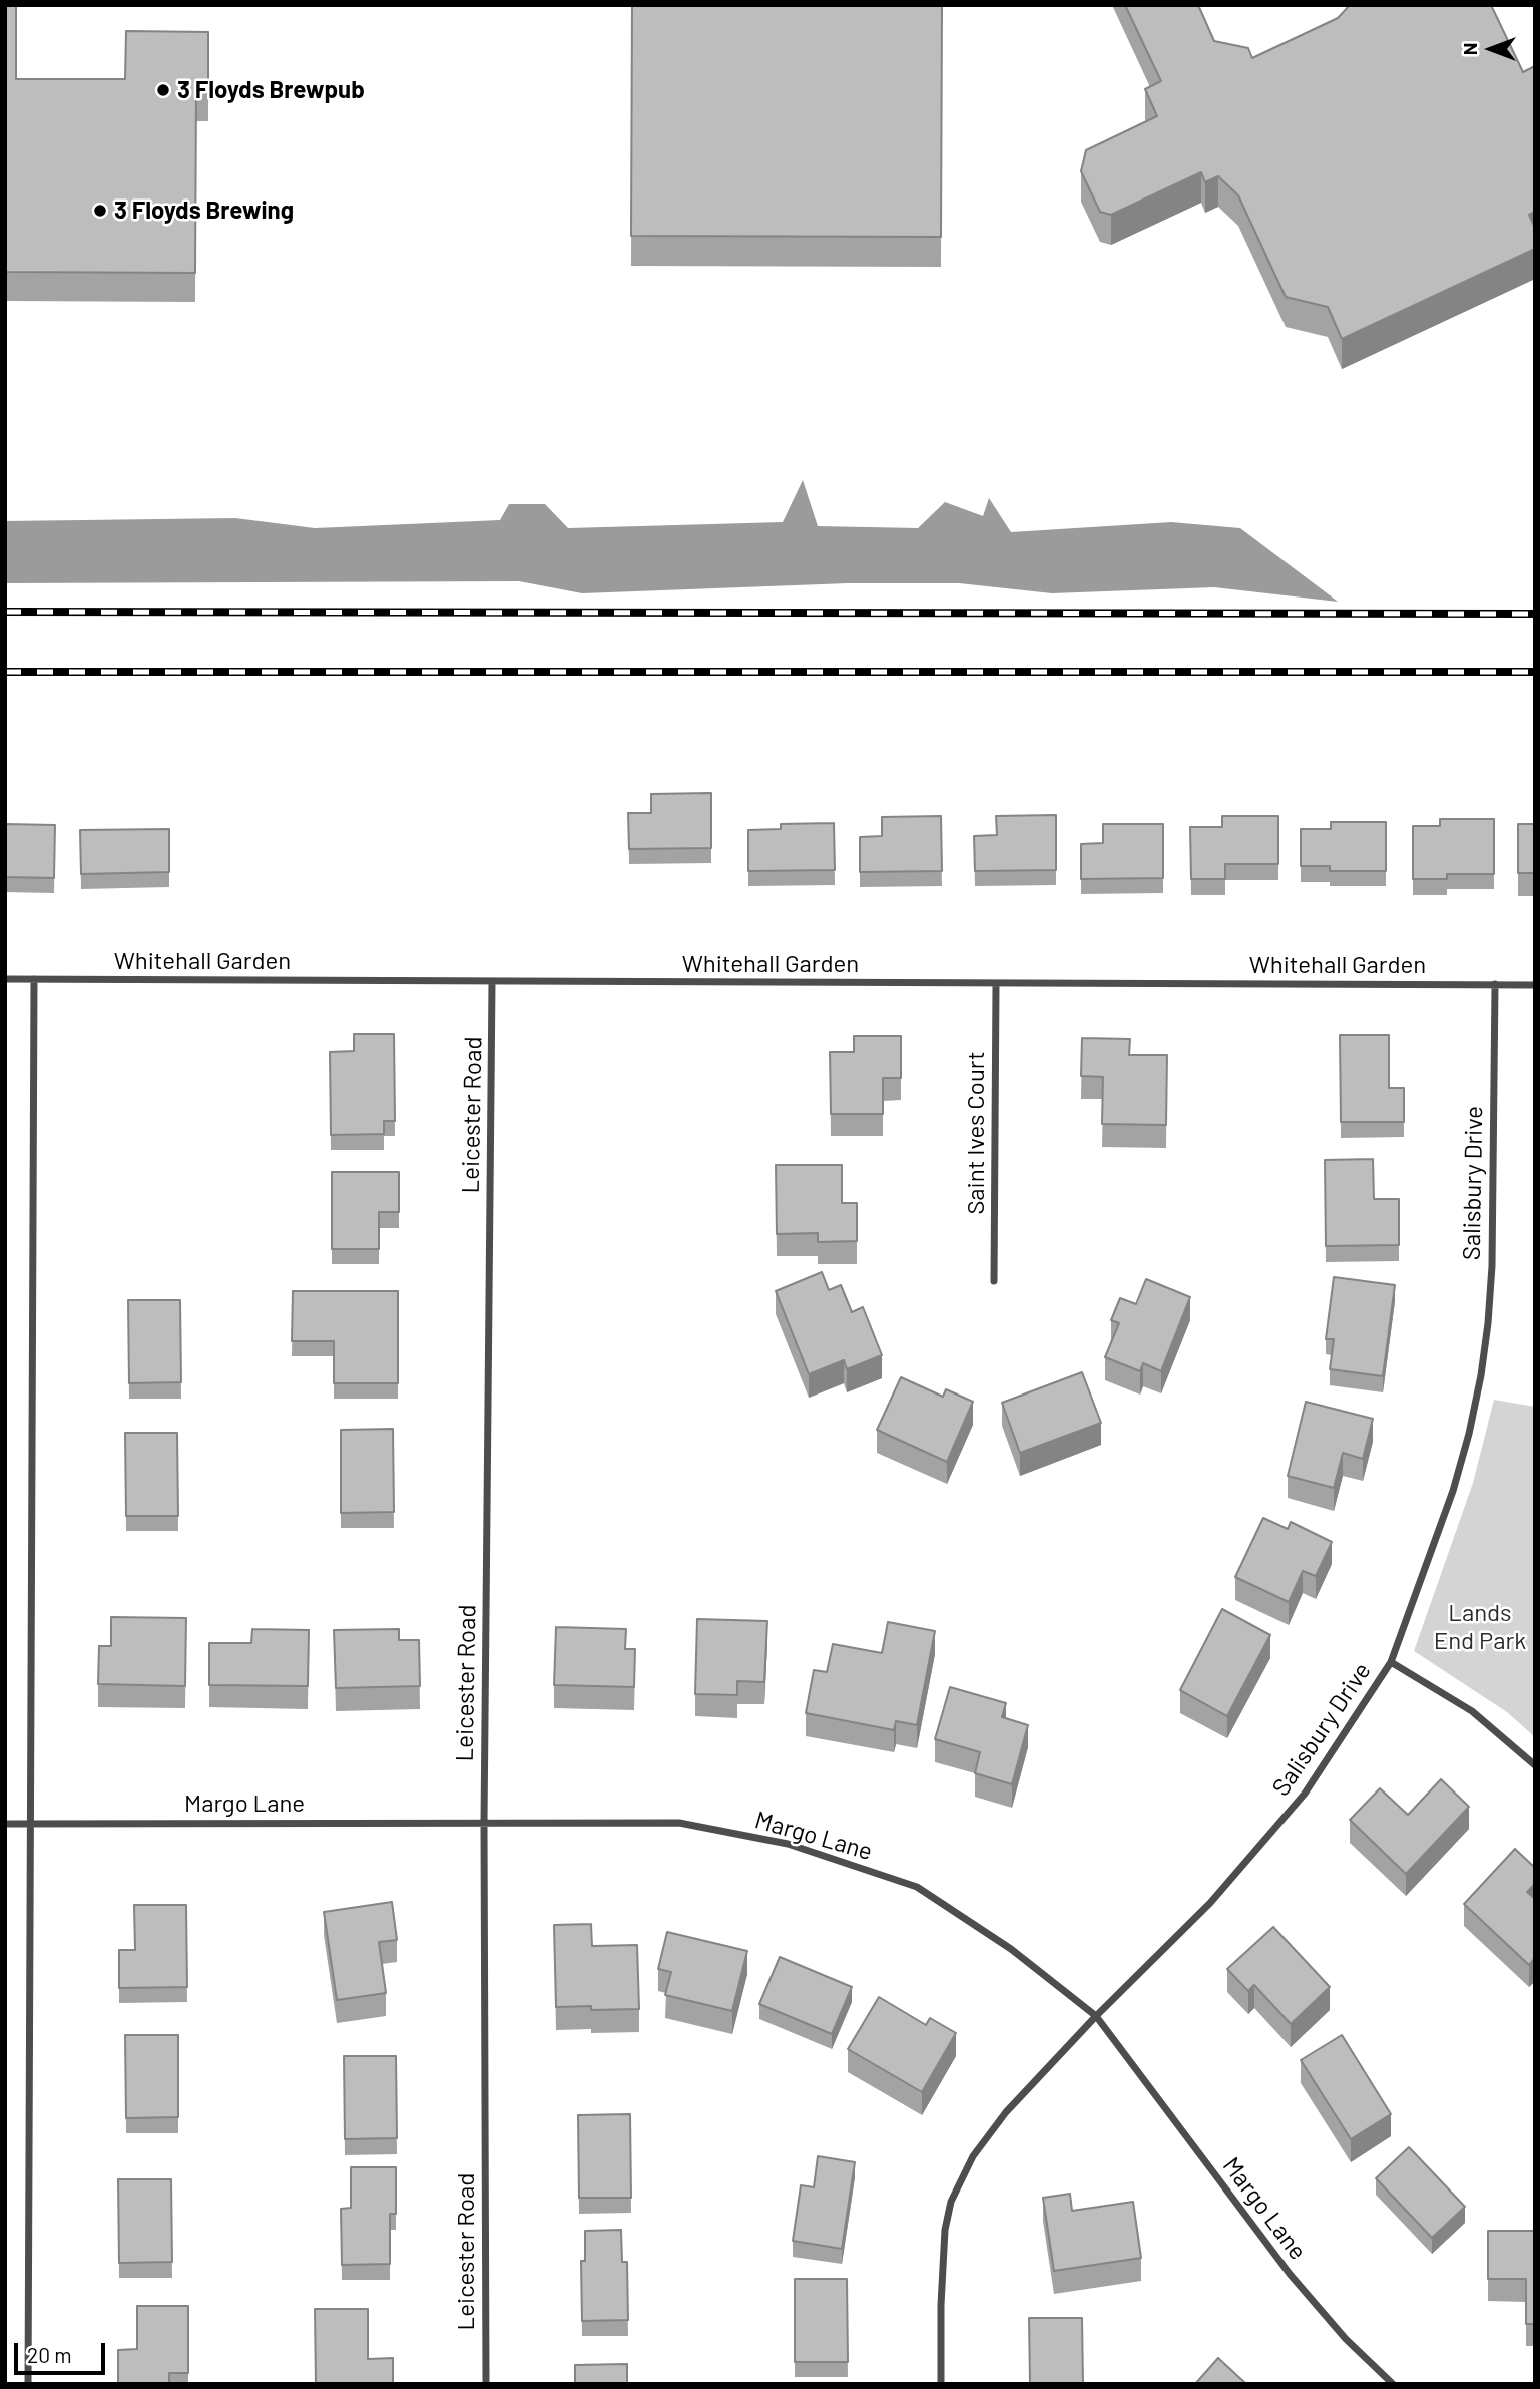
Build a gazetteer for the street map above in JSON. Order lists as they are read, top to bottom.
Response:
{
  "streets": {
    "street": [
      "Whitehall Garden",
      "Leicester Road",
      "Saint Ives Court",
      "Salisbury Drive",
      "Margo Lane"
    ]
  },
  "crossings": [
    ["Whitehall Garden", "Leicester Road"],
    ["Whitehall Garden", "Saint Ives Court"],
    ["Whitehall Garden", "Salisbury Drive"],
    ["Leicester Road", "Margo Lane"],
    ["Salisbury Drive", "Margo Lane"]
  ],
  "parks": ["Lands End Park"],
  "places": ["3 Floyds Brewpub", "3 Floyds Brewing"],
  "scale_bar": "20 m",
  "north": "left"
}
